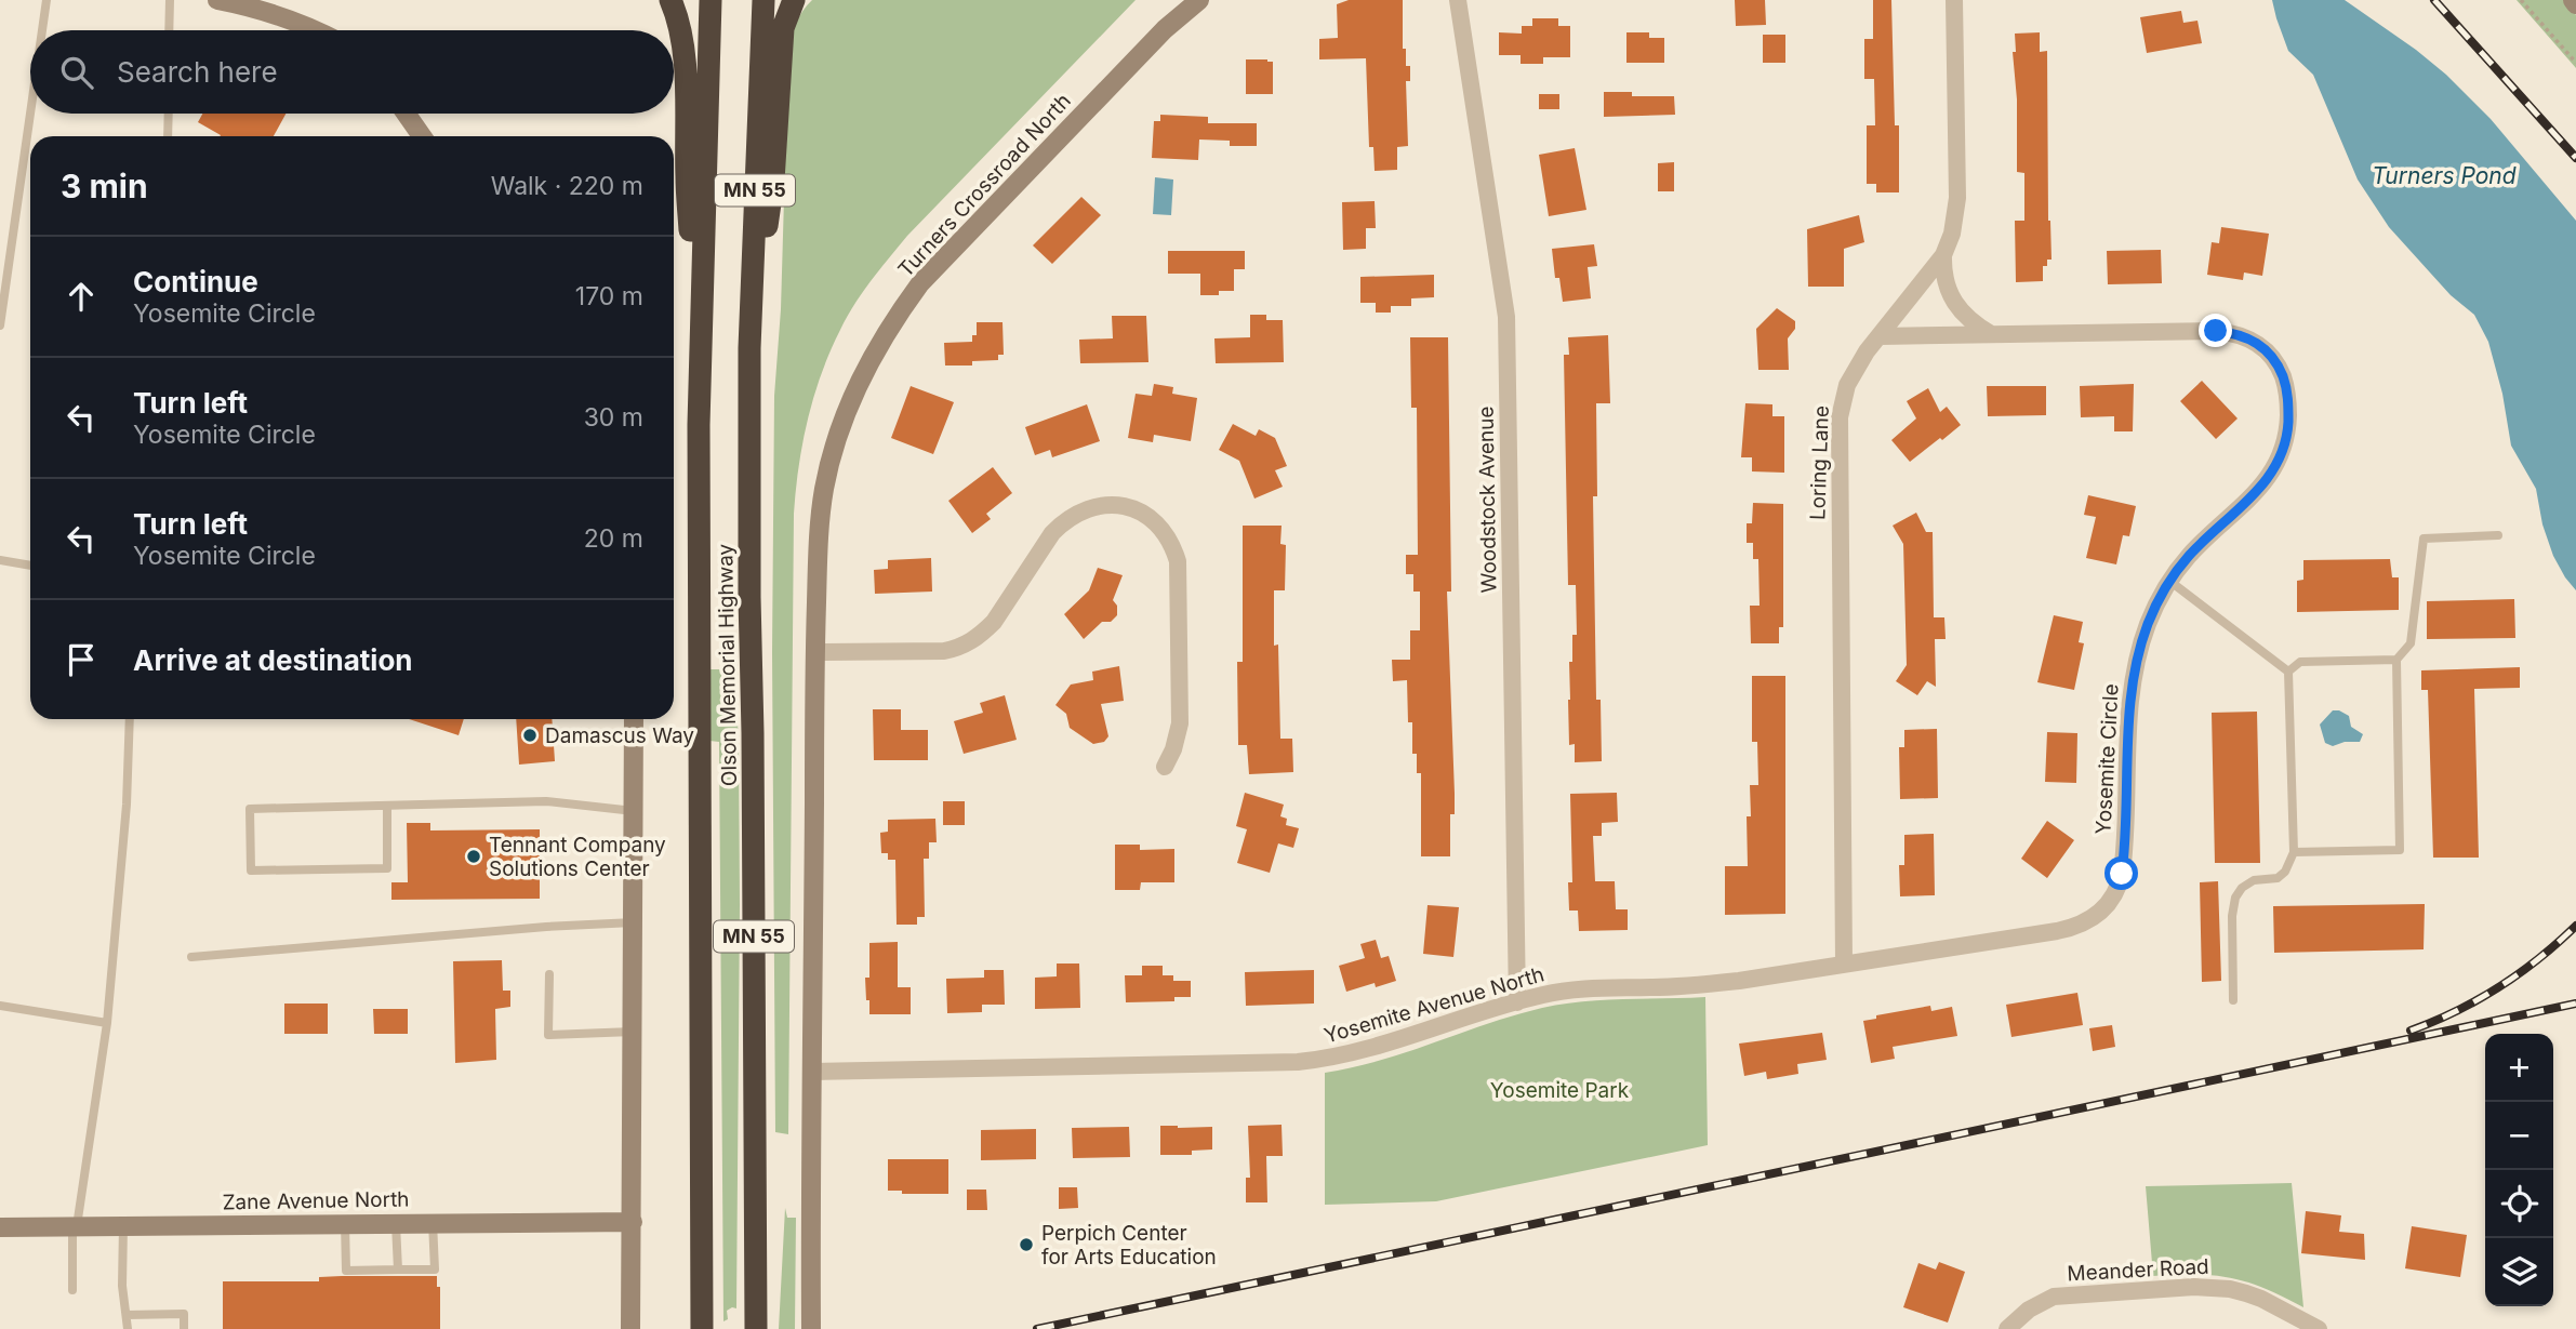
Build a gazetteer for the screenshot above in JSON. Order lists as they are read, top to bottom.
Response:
{
  "streets": {
    "highway": ["MN 55", "Olson Memorial Highway"],
    "street": [
      "Turners Crossroad North",
      "Loring Lane",
      "Woodstock Avenue",
      "Yosemite Circle",
      "Yosemite Avenue North",
      "Zane Avenue North",
      "Meander Road"
    ]
  },
  "crossings": [
    ["Turners Crossroad North", "Yosemite Avenue North"],
    ["Loring Lane", "Yosemite Circle"],
    ["Loring Lane", "Yosemite Avenue North"],
    ["Woodstock Avenue", "Yosemite Avenue North"],
    ["Yosemite Circle", "Yosemite Avenue North"]
  ],
  "water": ["Turners Pond"],
  "parks": ["Yosemite Park"],
  "places": ["Damascus Way", "Tennant Company Solutions Center", "Perpich Center for Arts Education"],
  "page": {
    "search": "Search here",
    "heading": ["3 min", "Walk · 220 m"],
    "list": [
      ["Continue", "Yosemite Circle", "170 m"],
      ["Turn left", "Yosemite Circle", "30 m"],
      ["Turn left", "Yosemite Circle", "20 m"],
      "Arrive at destination"
    ],
    "map_buttons": ["+", "−"]
  }
}
